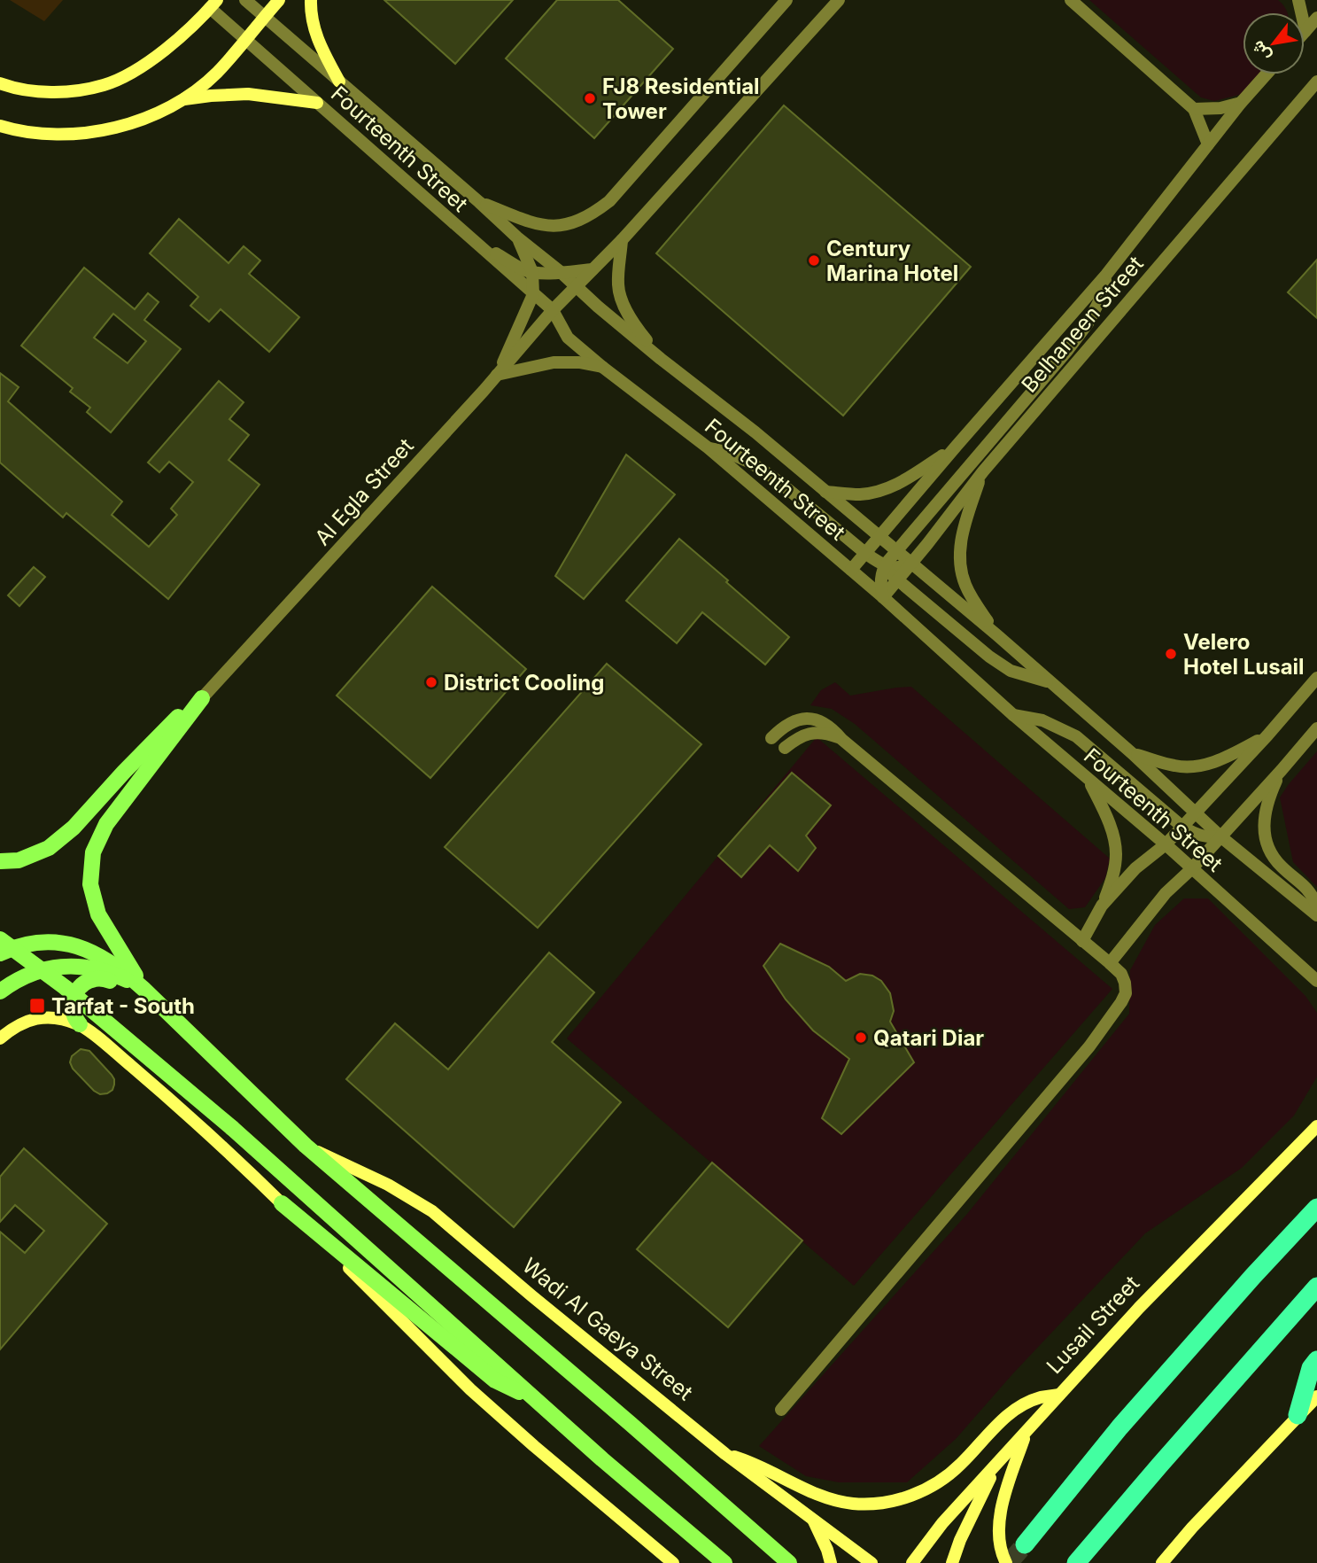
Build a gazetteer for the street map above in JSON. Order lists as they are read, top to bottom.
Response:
{
  "streets": {
    "main road": ["Wadi Al Gaeya Street"],
    "street": [
      "Fourteenth Street",
      "Belhaneen Street",
      "Al Egla Street",
      "Lusail Street"
    ]
  },
  "crossings": [
    ["Fourteenth Street", "Belhaneen Street"],
    ["Fourteenth Street", "Al Egla Street"]
  ],
  "places": {
    "other": [
      "FJ8 Residential Tower",
      "Century Marina Hotel",
      "Velero Hotel Lusail",
      "District Cooling",
      "Qatari Diar"
    ],
    "transit": ["Tarfat - South"]
  },
  "north": "bottom left"
}
